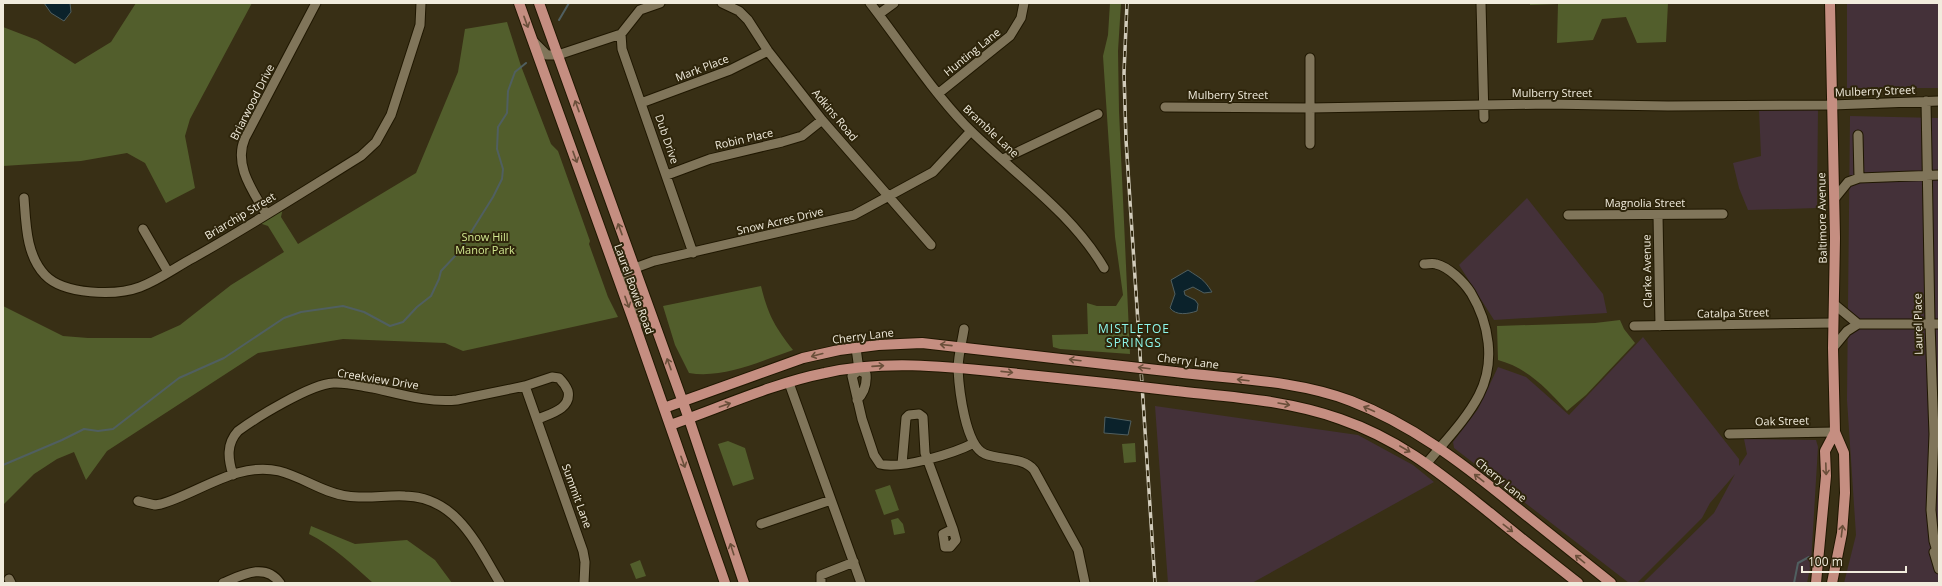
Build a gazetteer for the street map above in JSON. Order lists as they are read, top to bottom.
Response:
{
  "streets": {
    "main road": ["Baltimore Avenue", "Laurel Bowie Road", "Cherry Lane"],
    "street": [
      "Hunting Lane",
      "Mark Place",
      "Mulberry Street",
      "Briarwood Drive",
      "Adkins Road",
      "Bramble Lane",
      "Dub Drive",
      "Robin Place",
      "Magnolia Street",
      "Briarchip Street",
      "Snow Acres Drive",
      "Clarke Avenue",
      "Catalpa Street",
      "Laurel Place",
      "Creekview Drive",
      "Oak Street",
      "Summit Lane"
    ]
  },
  "crossings": [
    ["Hunting Lane", "Bramble Lane"],
    ["Mark Place", "Adkins Road"],
    ["Mark Place", "Dub Drive"],
    ["Mulberry Street", "Baltimore Avenue"],
    ["Mulberry Street", "Laurel Place"],
    ["Briarwood Drive", "Briarchip Street"],
    ["Adkins Road", "Robin Place"],
    ["Adkins Road", "Snow Acres Drive"],
    ["Bramble Lane", "Snow Acres Drive"],
    ["Dub Drive", "Robin Place"],
    ["Dub Drive", "Snow Acres Drive"],
    ["Magnolia Street", "Clarke Avenue"],
    ["Baltimore Avenue", "Catalpa Street"],
    ["Baltimore Avenue", "Oak Street"],
    ["Snow Acres Drive", "Laurel Bowie Road"],
    ["Clarke Avenue", "Catalpa Street"],
    ["Laurel Bowie Road", "Cherry Lane"],
    ["Creekview Drive", "Summit Lane"]
  ],
  "districts": ["MISTLETOE SPRINGS"],
  "parks": ["Snow Hill Manor Park"],
  "scale_bar": "100 m"
}
